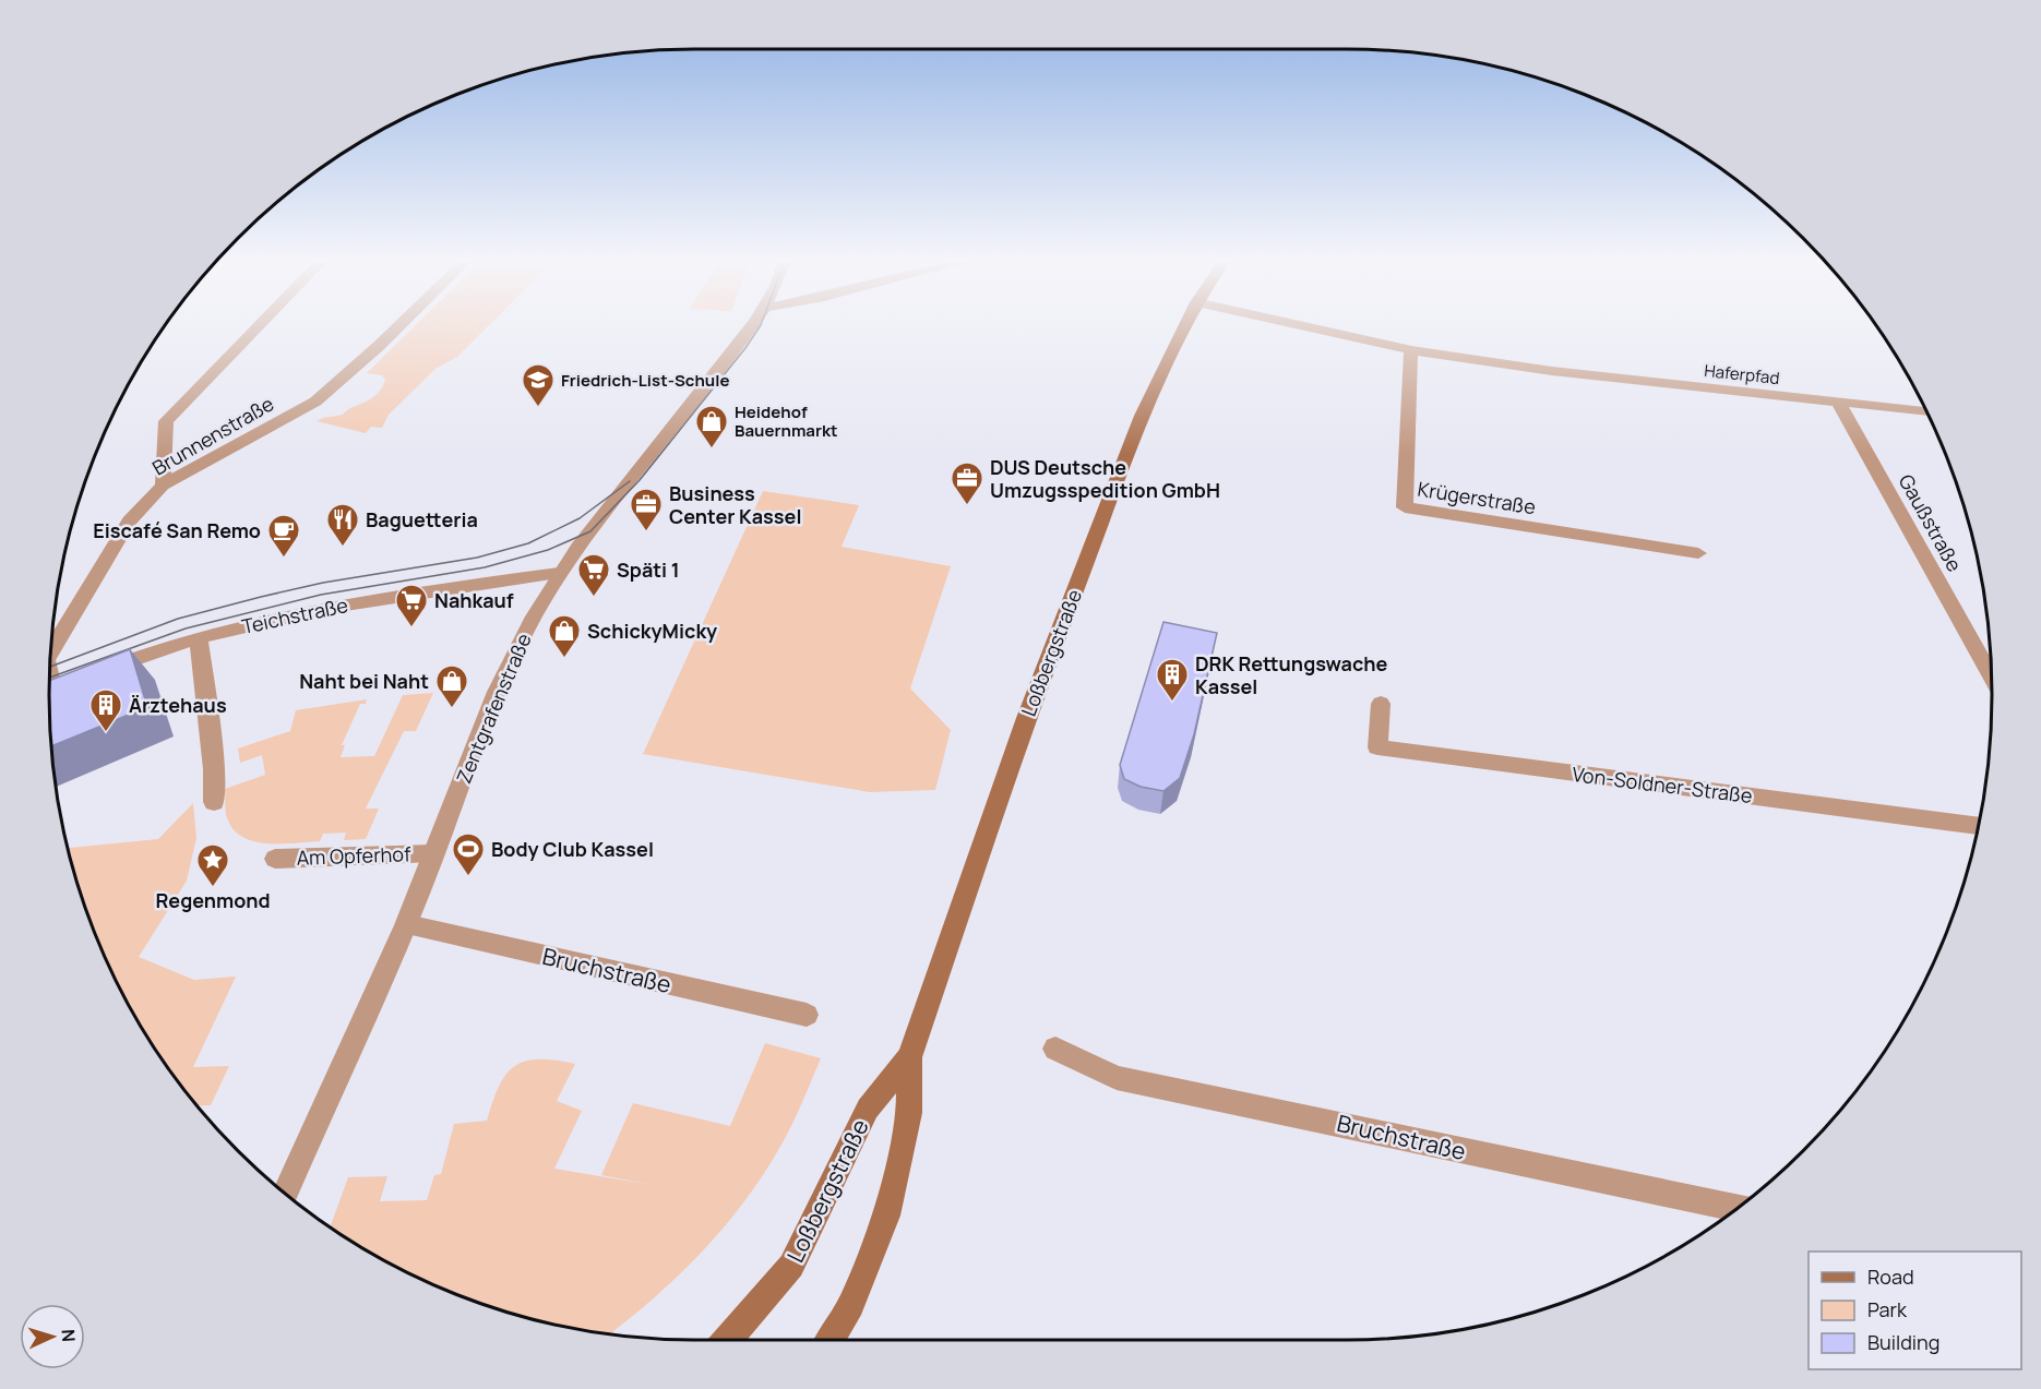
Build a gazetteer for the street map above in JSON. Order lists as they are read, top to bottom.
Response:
{
  "streets": {
    "main road": ["Loßbergstraße"],
    "street": [
      "Haferpfad",
      "Brunnenstraße",
      "Krügerstraße",
      "Gaußstraße",
      "Teichstraße",
      "Zentgrafenstraße",
      "Von-Soldner-Straße",
      "Am Opferhof",
      "Bruchstraße"
    ]
  },
  "crossings": [
    ["Haferpfad", "Krügerstraße"],
    ["Haferpfad", "Gaußstraße"],
    ["Teichstraße", "Zentgrafenstraße"],
    ["Zentgrafenstraße", "Am Opferhof"],
    ["Zentgrafenstraße", "Bruchstraße"]
  ],
  "places": {
    "school or university": ["Friedrich-List-Schule"],
    "shop": ["Heidehof Bauernmarkt", "SchickyMicky", "Naht bei Naht"],
    "office": ["DUS Deutsche Umzugsspedition GmbH", "Business Center Kassel"],
    "restaurant": ["Baguetteria"],
    "cafe": ["Eiscafé San Remo"],
    "supermarket": ["Späti 1", "Nahkauf"],
    "building": ["DRK Rettungswache Kassel", "Ärztehaus"],
    "sports": ["Body Club Kassel"],
    "place": ["Regenmond"]
  },
  "legend": ["Road", "Park", "Building"],
  "north": "right"
}
